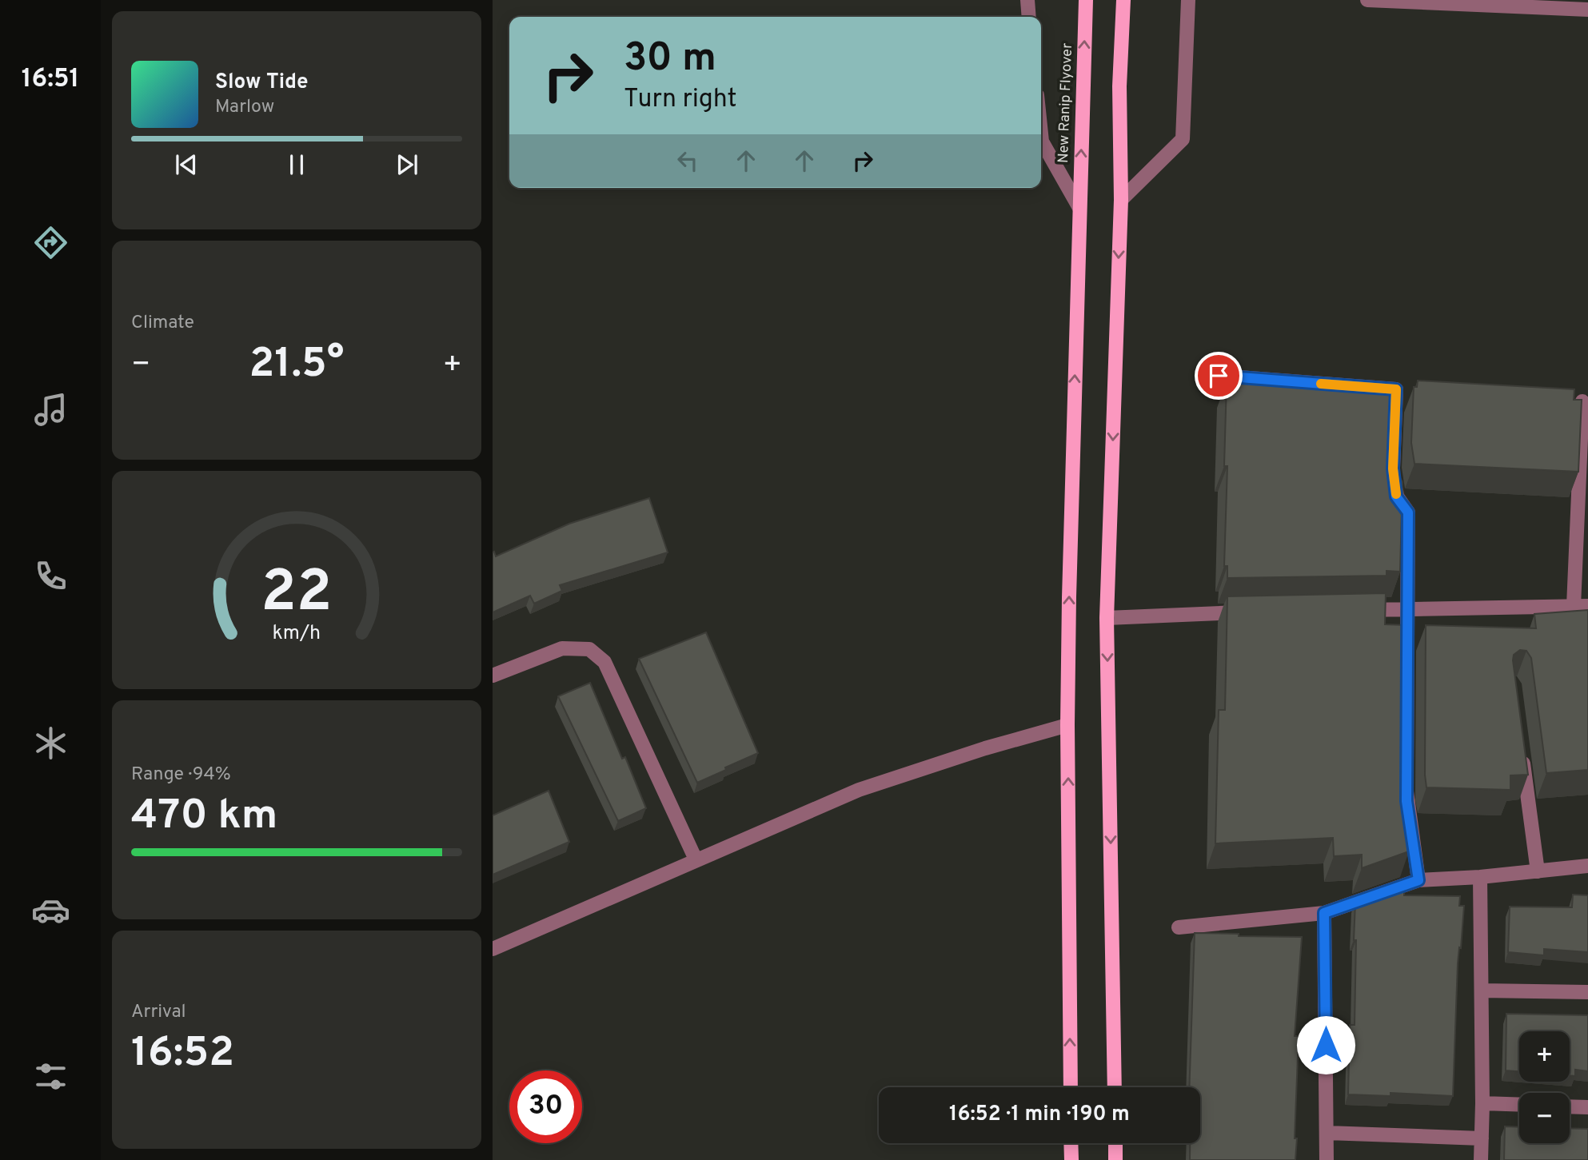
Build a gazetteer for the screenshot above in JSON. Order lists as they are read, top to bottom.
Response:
{
  "streets": {
    "main road": ["New Ranip Flyover"]
  },
  "page": {
    "tabs": "16:51",
    "turn": ["30 m", "Turn right"],
    "song": ["Slow Tide", "Marlow"],
    "tile": [
      "Climate",
      ["Range · 94%", "470 km"],
      ["Arrival", "16:52"]
    ],
    "heat": ["−", "21.5°", "+"],
    "map_buttons": ["+", "−"],
    "limit": "30",
    "trip": "16:52 · 1 min · 190 m",
    "gauge": ["22", "km/h"]
  }
}
